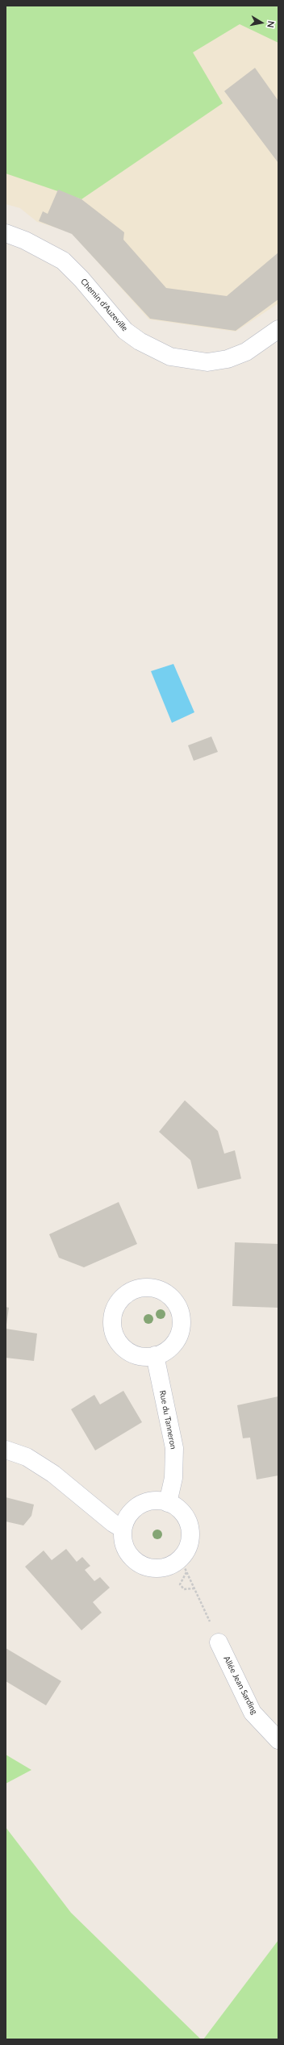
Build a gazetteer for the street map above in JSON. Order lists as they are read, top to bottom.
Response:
{
  "streets": {
    "street": ["Chemin d'Auzeville", "Rue du Tanneron", "Allée Jean Sarding"]
  },
  "north": "right"
}
